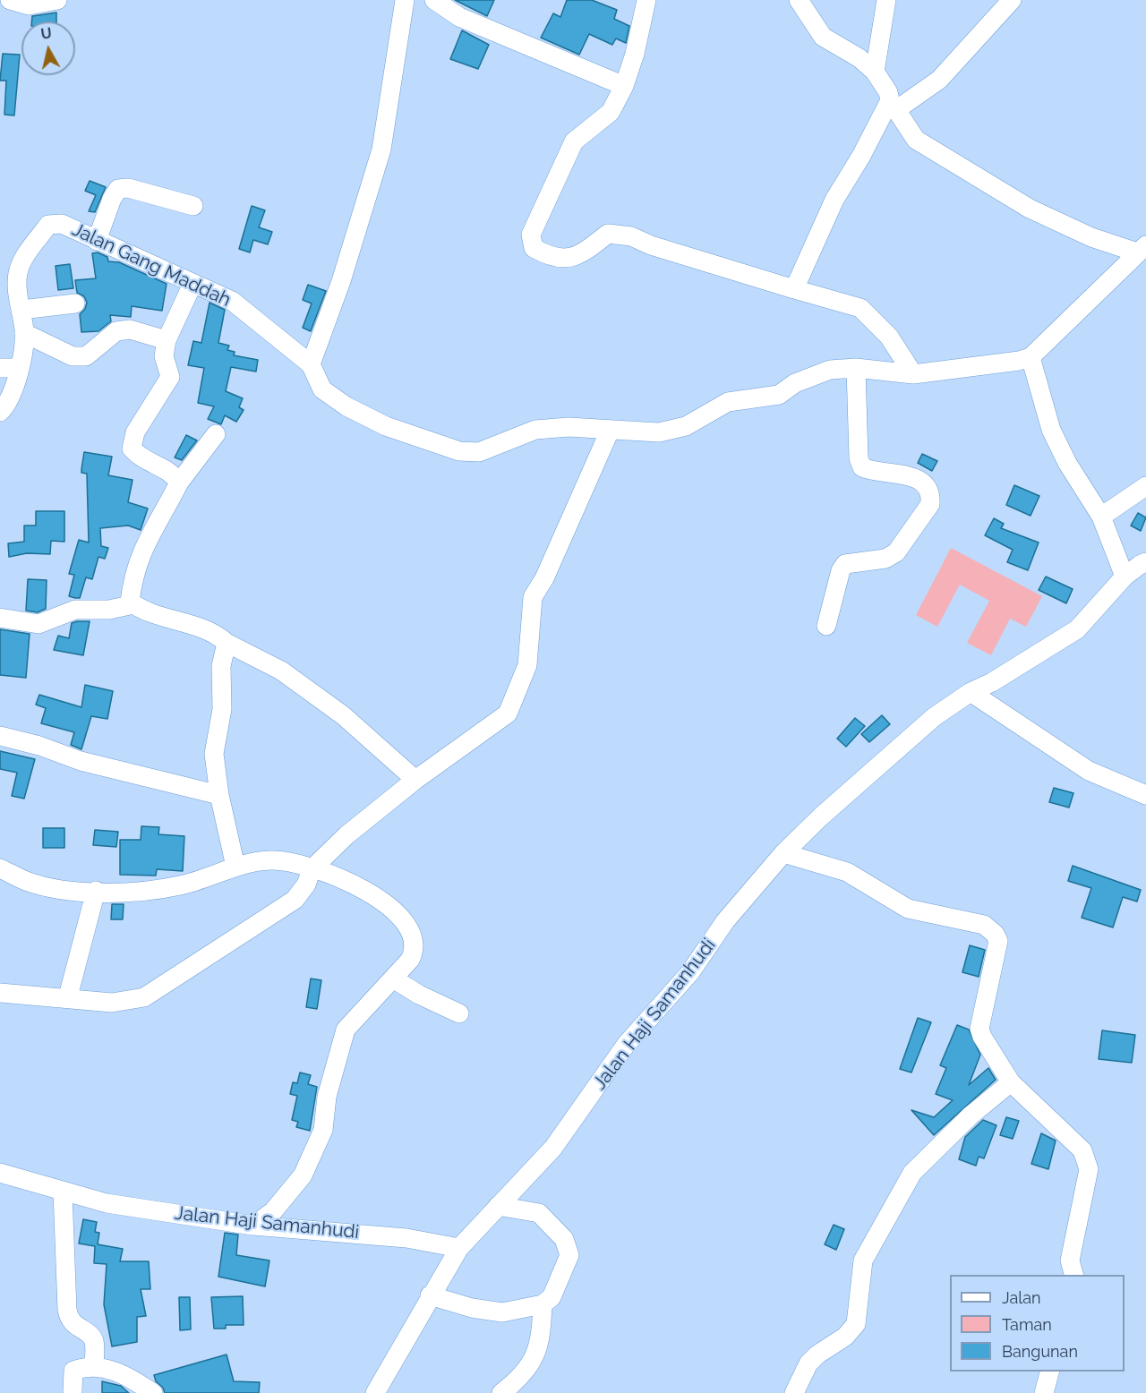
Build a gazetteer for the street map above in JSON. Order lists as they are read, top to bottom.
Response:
{
  "streets": {
    "street": ["Jalan Gang Maddah", "Jalan Haji Samanhudi"]
  },
  "legend": ["Jalan", "Taman", "Bangunan"],
  "north": "top"
}
